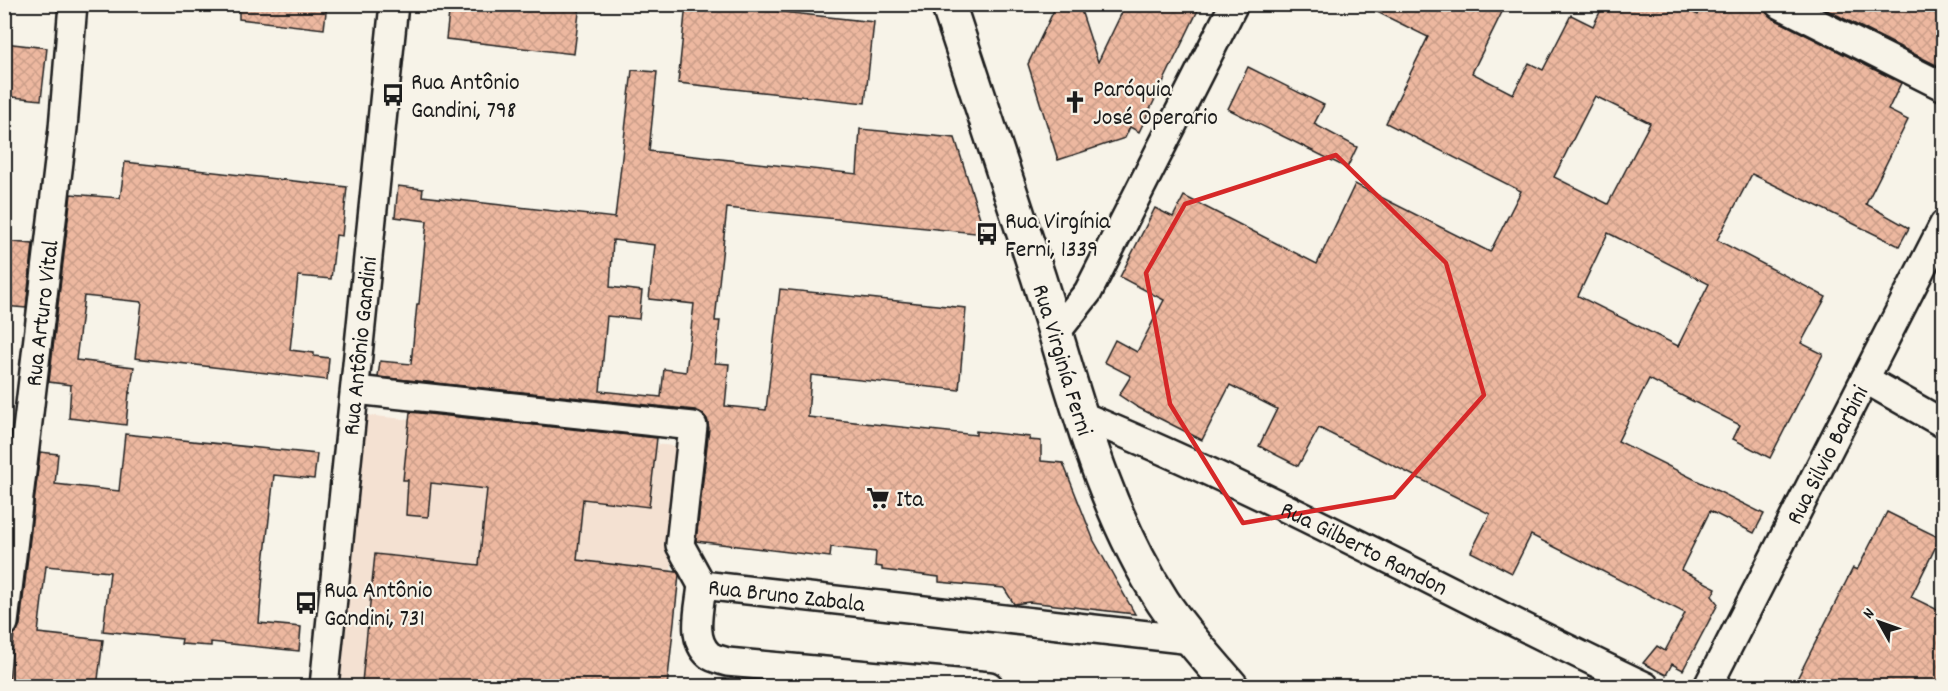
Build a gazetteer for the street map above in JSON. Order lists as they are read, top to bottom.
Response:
{
  "streets": {
    "street": [
      "Rua Arturo Vital",
      "Rua Antônio Gandini",
      "Rua Virginía Ferni",
      "Rua Silvio Barbini",
      "Rua Gilberto Randon",
      "Rua Bruno Zabala"
    ]
  },
  "crossings": [
    ["Rua Virginía Ferni", "Rua Gilberto Randon"],
    ["Rua Virginía Ferni", "Rua Bruno Zabala"]
  ],
  "places": {
    "bus stop": ["Rua Antônio Gandini, 798", "Rua Virgínia Ferni, 1339", "Rua Antônio Gandini, 731"],
    "church": ["Paróquia José Operario"],
    "supermarket": ["Ita"]
  },
  "north": "top left"
}
